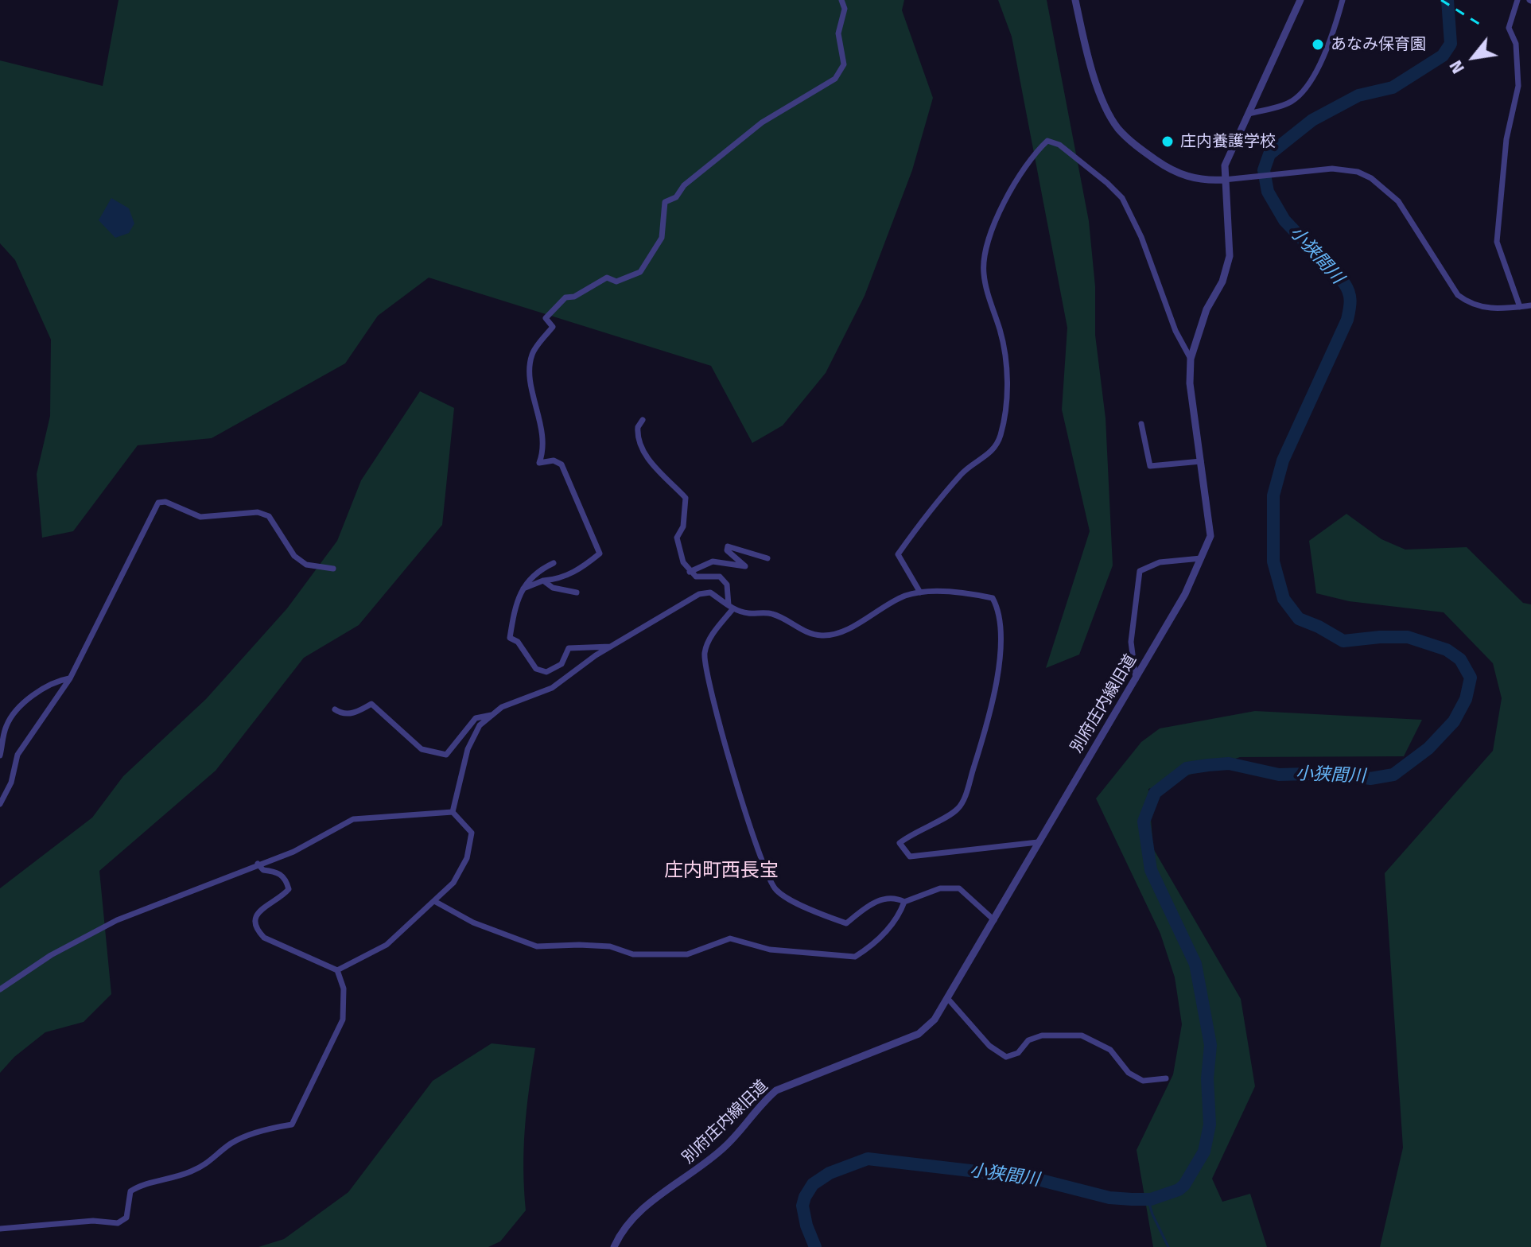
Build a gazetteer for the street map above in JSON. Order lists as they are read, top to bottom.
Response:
{
  "streets": {
    "street": ["別府庄内線旧道"]
  },
  "districts": ["庄内町西長宝"],
  "water": ["小狭間川"],
  "places": ["あなみ保育園", "庄内養護学校"],
  "north": "bottom left"
}
